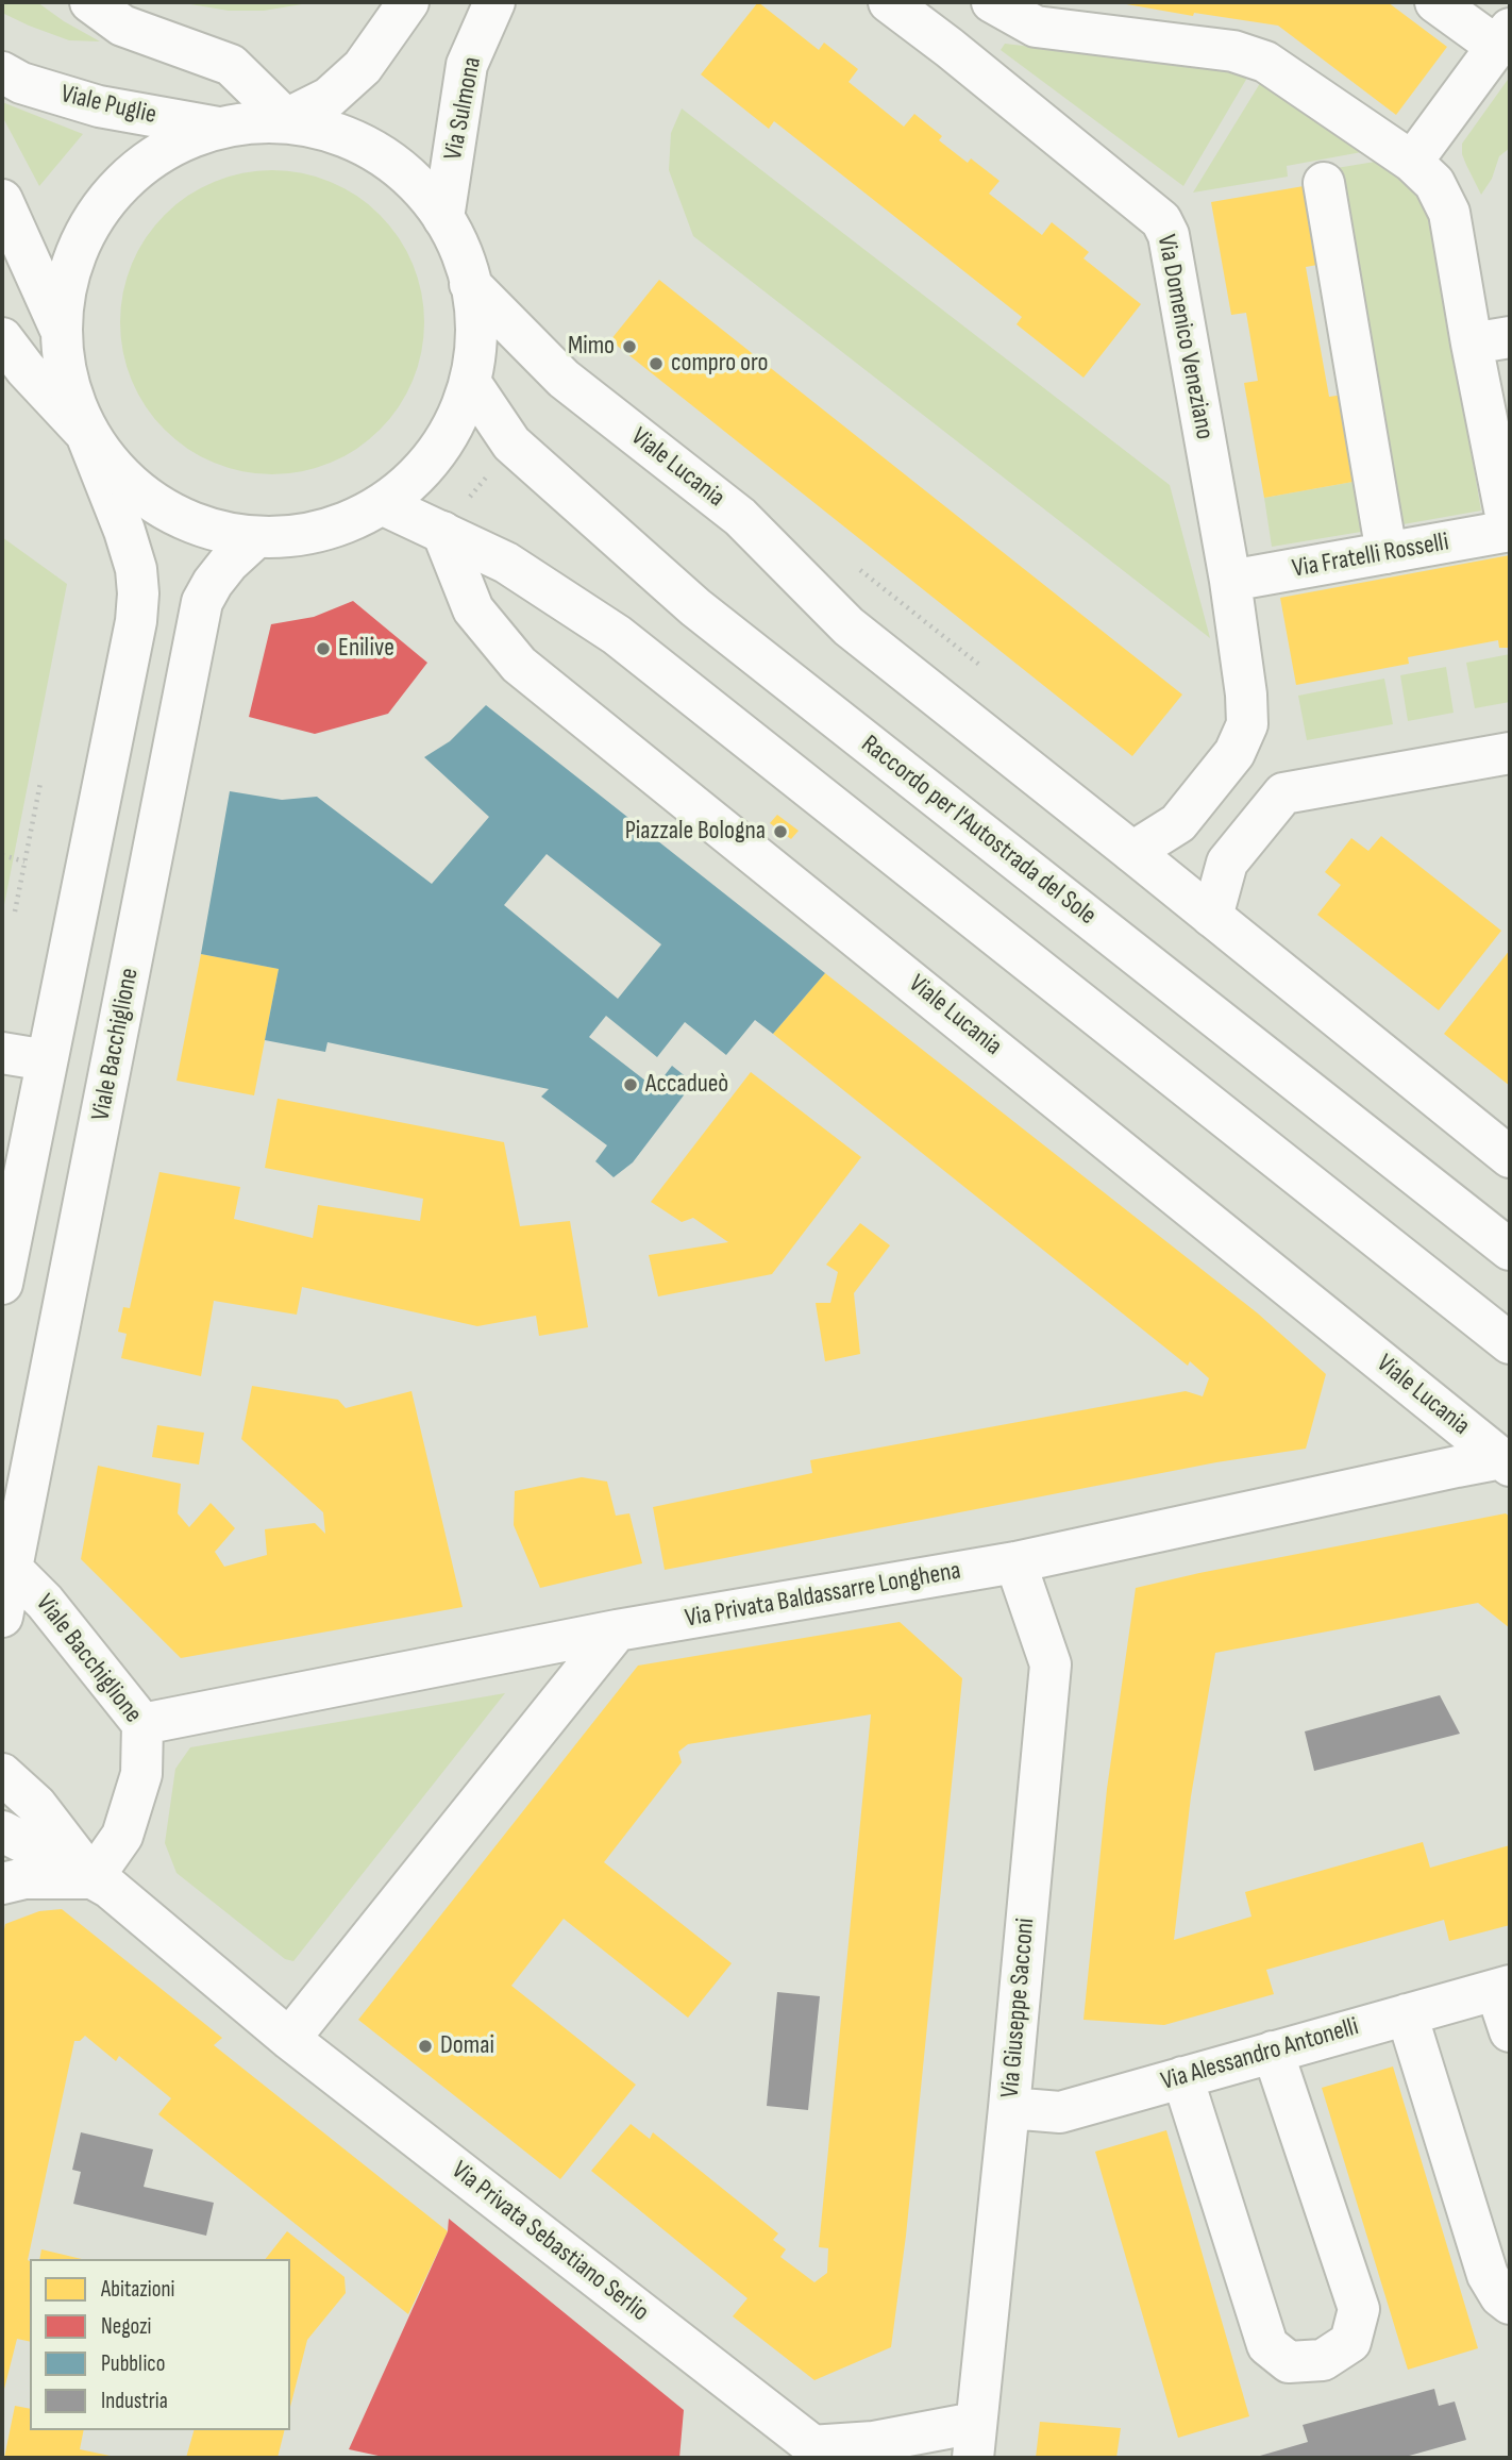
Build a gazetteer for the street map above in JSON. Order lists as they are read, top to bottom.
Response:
{
  "streets": {
    "main road": [
      "Viale Puglie",
      "Via Sulmona",
      "Via Domenico Veneziano",
      "Viale Lucania",
      "Via Fratelli Rosselli",
      "Raccordo per l'Autostrada del Sole",
      "Viale Bacchiglione",
      "Via Privata Baldassarre Longhena",
      "Via Giuseppe Sacconi",
      "Via Alessandro Antonelli",
      "Via Privata Sebastiano Serlio"
    ]
  },
  "crossings": [
    ["Via Domenico Veneziano", "Viale Lucania"],
    ["Via Domenico Veneziano", "Via Fratelli Rosselli"],
    ["Viale Lucania", "Via Privata Baldassarre Longhena"],
    ["Viale Bacchiglione", "Via Privata Baldassarre Longhena"],
    ["Viale Bacchiglione", "Via Privata Sebastiano Serlio"],
    ["Via Privata Baldassarre Longhena", "Via Giuseppe Sacconi"],
    ["Via Giuseppe Sacconi", "Via Alessandro Antonelli"],
    ["Via Giuseppe Sacconi", "Via Privata Sebastiano Serlio"]
  ],
  "places": [
    "Mimo",
    "compro oro",
    "Enilive",
    "Piazzale Bologna",
    "Accadueò",
    "Domai"
  ],
  "legend": [
    "Abitazioni",
    "Negozi",
    "Pubblico",
    "Industria"
  ]
}
